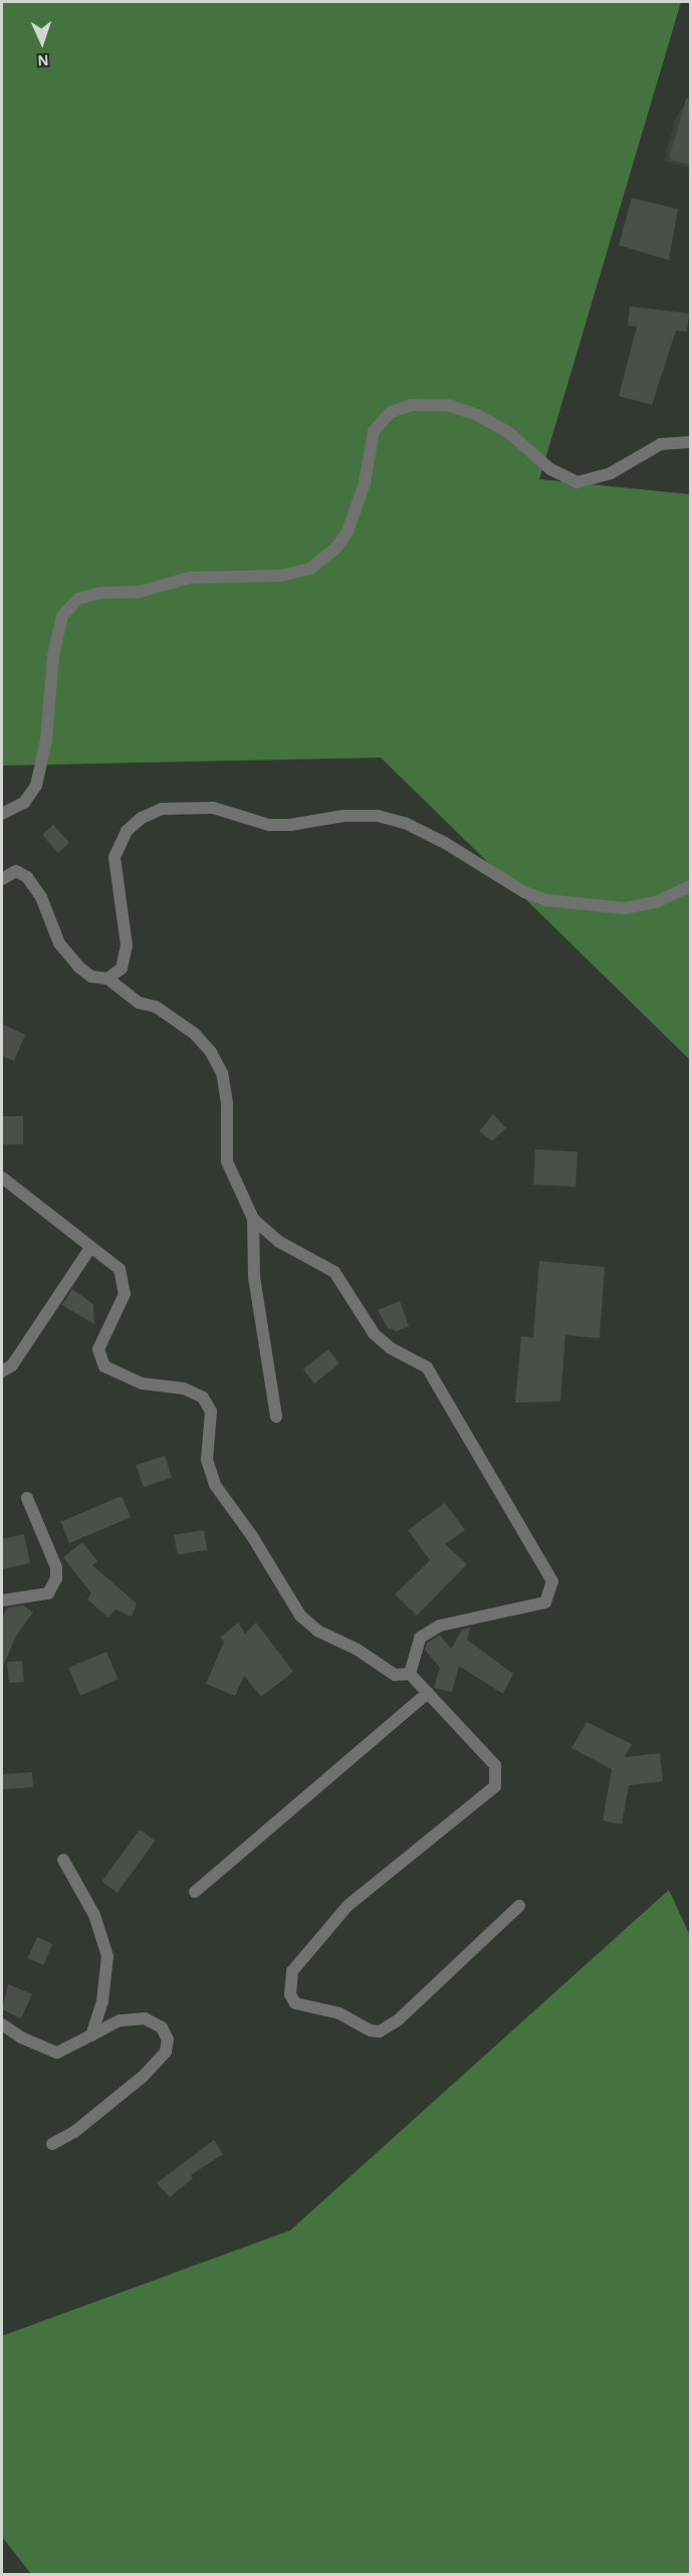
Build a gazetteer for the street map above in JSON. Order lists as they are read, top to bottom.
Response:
{
  "north": "bottom"
}
